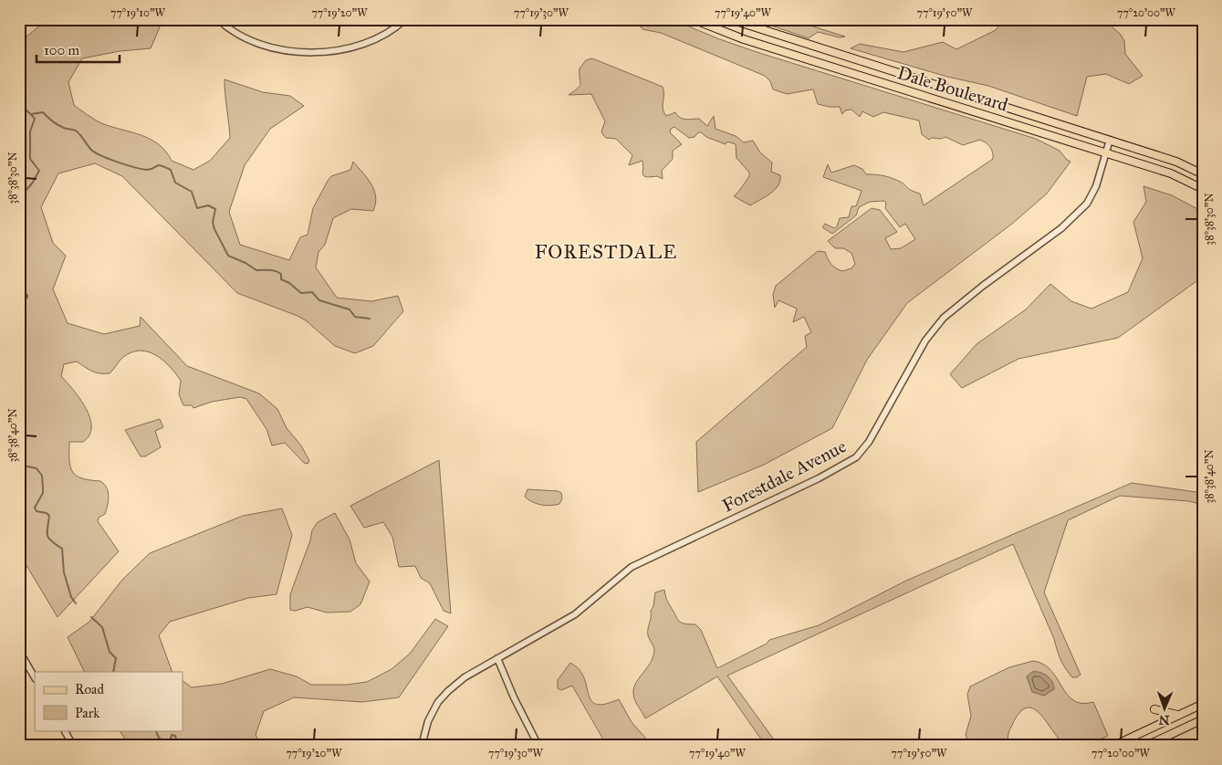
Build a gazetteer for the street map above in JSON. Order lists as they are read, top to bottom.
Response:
{
  "streets": {
    "main road": ["Dale Boulevard"],
    "street": ["Forestdale Avenue"]
  },
  "crossings": [
    ["Dale Boulevard", "Forestdale Avenue"]
  ],
  "districts": ["FORESTDALE"],
  "legend": ["Road", "Park"],
  "scale_bar": "100 m",
  "north": "bottom",
  "coordinates": [
    "77°19'10\"W",
    "77°19'20\"W",
    "77°19'30\"W",
    "77°19'40\"W",
    "77°19'50\"W",
    "77°20'00\"W",
    "38°38'30\"N",
    "38°38'40\"N"
  ]
}
